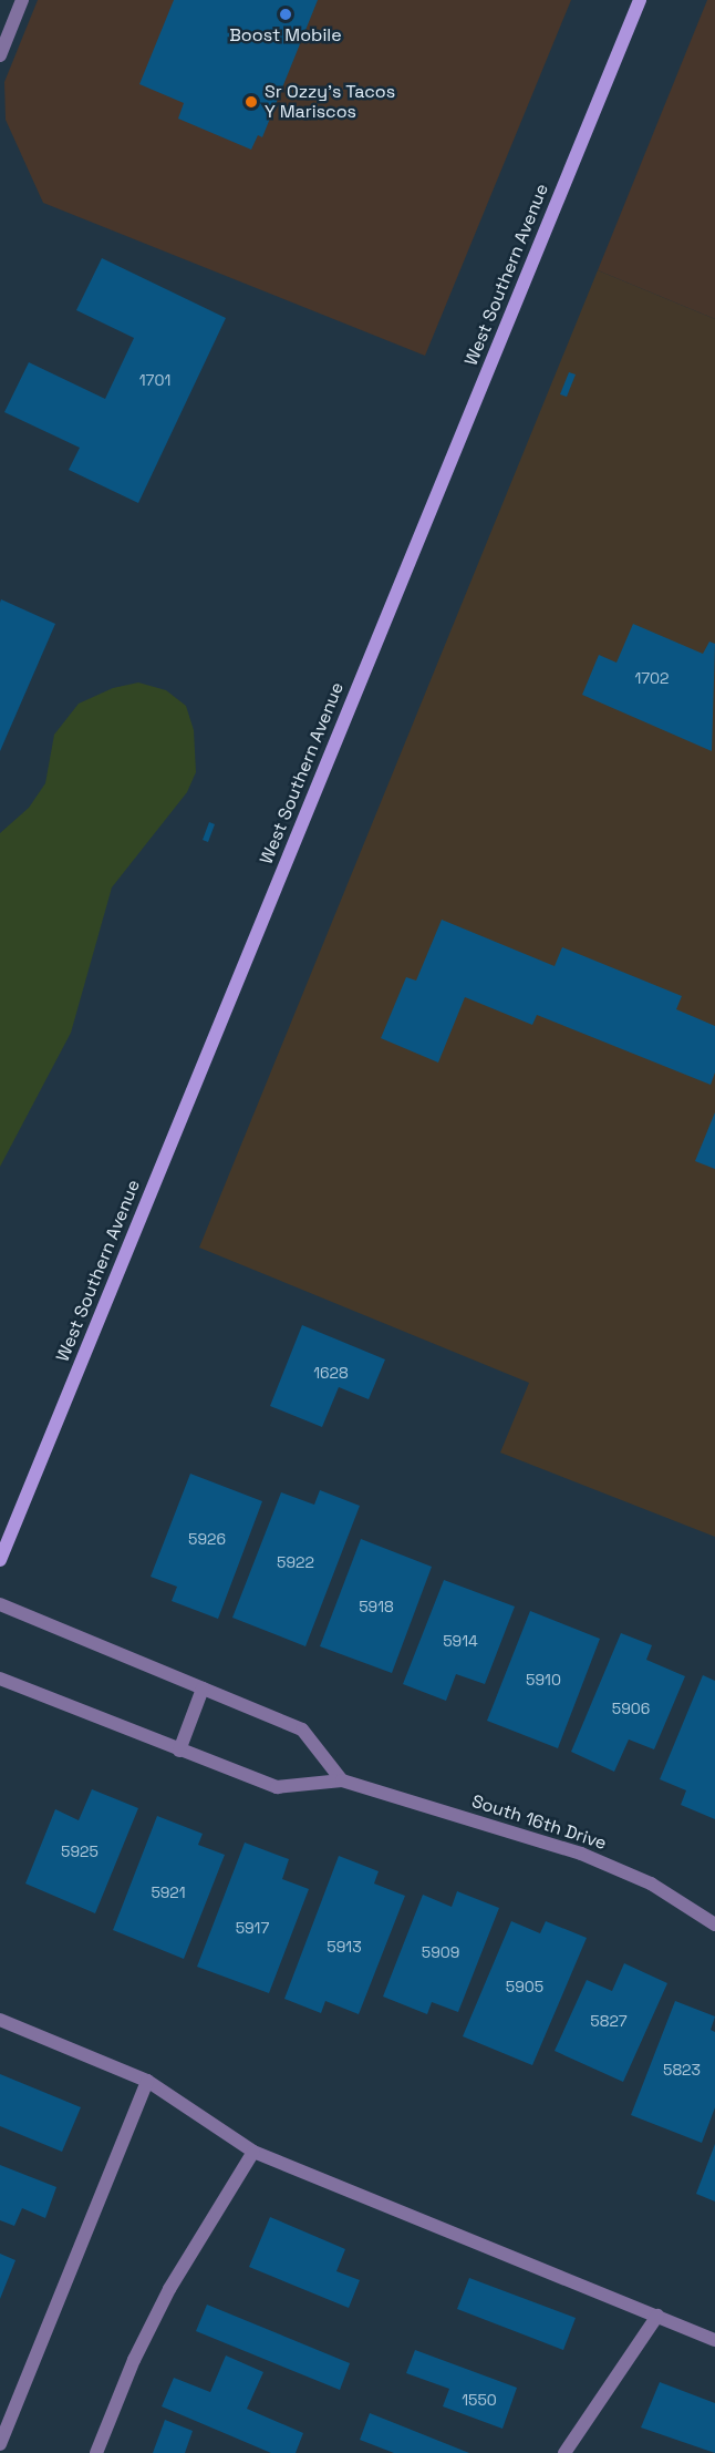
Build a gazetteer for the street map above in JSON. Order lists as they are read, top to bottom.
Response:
{
  "streets": {
    "main road": ["West Southern Avenue"],
    "street": ["South 16th Drive"]
  },
  "places": ["Boost Mobile", "Sr Ozzy's Tacos Y Mariscos"],
  "house_numbers": [
    "1701",
    "1702",
    "1628",
    "5926",
    "5922",
    "5918",
    "5914",
    "5910",
    "5906",
    "5925",
    "5921",
    "5917",
    "5913",
    "5909",
    "5905",
    "5827",
    "5823",
    "1550"
  ]
}
